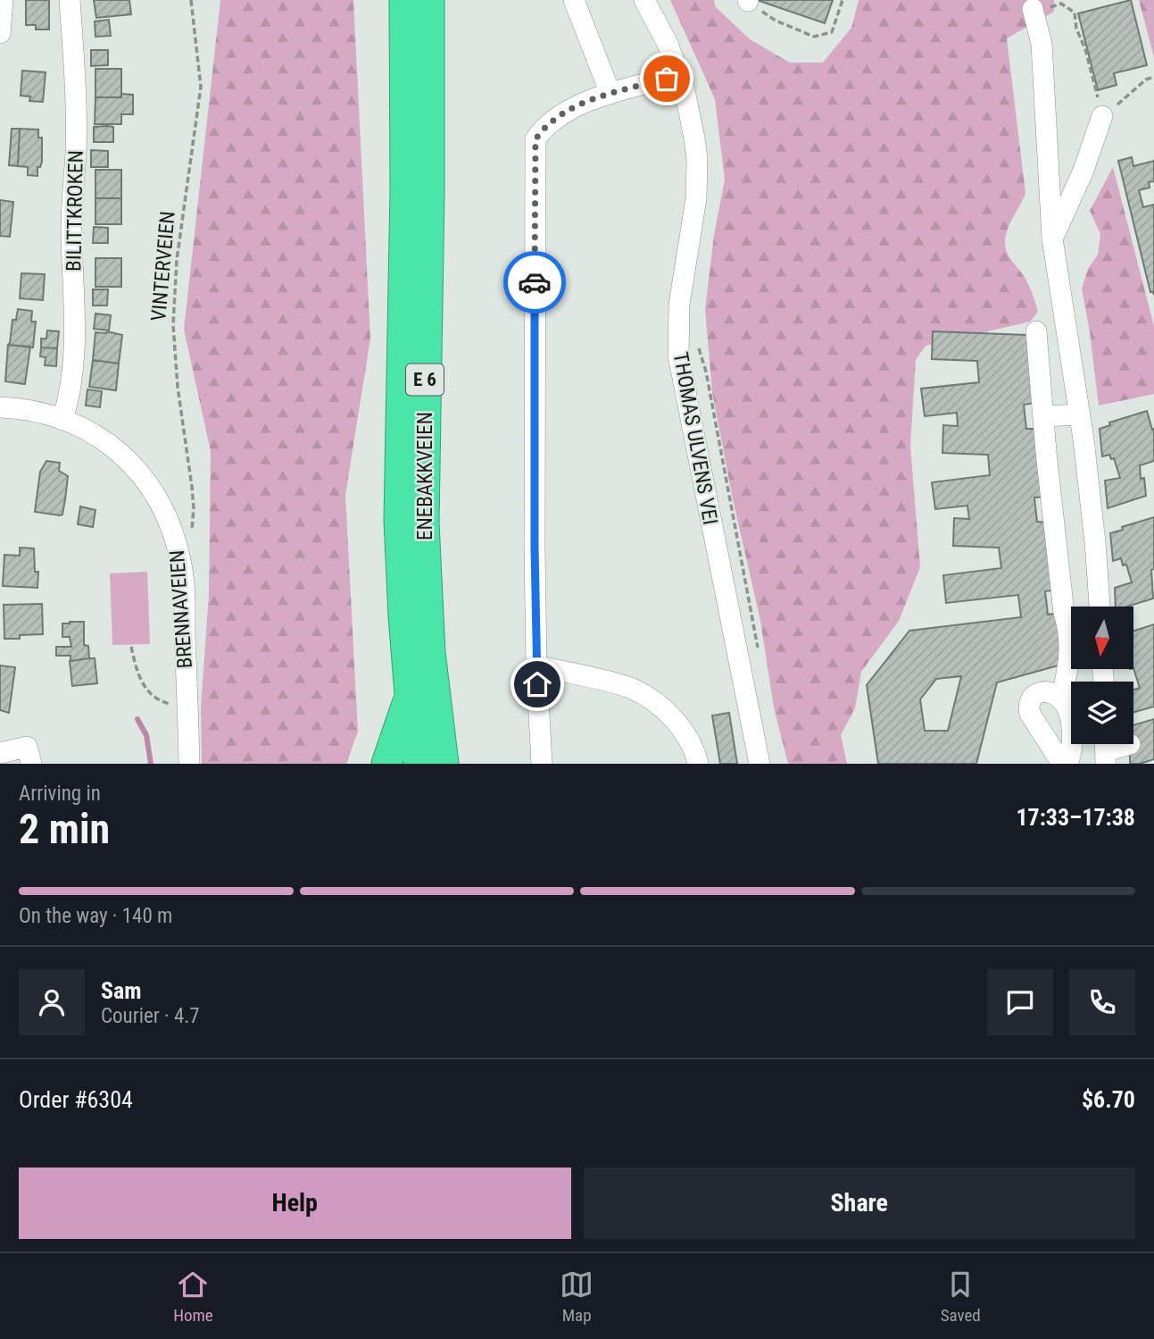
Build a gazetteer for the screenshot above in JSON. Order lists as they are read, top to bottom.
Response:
{
  "streets": {
    "highway": ["E 6", "ENEBAKKVEIEN"],
    "street": ["BILITTKROKEN", "THOMAS ULVENS VEI", "BRENNAVEIEN"],
    "path": ["VINTERVEIEN"]
  },
  "crossings": [
    ["BILITTKROKEN", "BRENNAVEIEN"]
  ],
  "north": "bottom",
  "page": {
    "heading": ["2 min", "Arriving in", "17:33–17:38"],
    "panel": [
      "Sam",
      "Courier · 4.7",
      "Order #6304",
      "$6.70"
    ],
    "bar": "On the way · 140 m",
    "buttons": ["Help", "Share"],
    "tabs": ["Home", "Map", "Saved"]
  }
}
